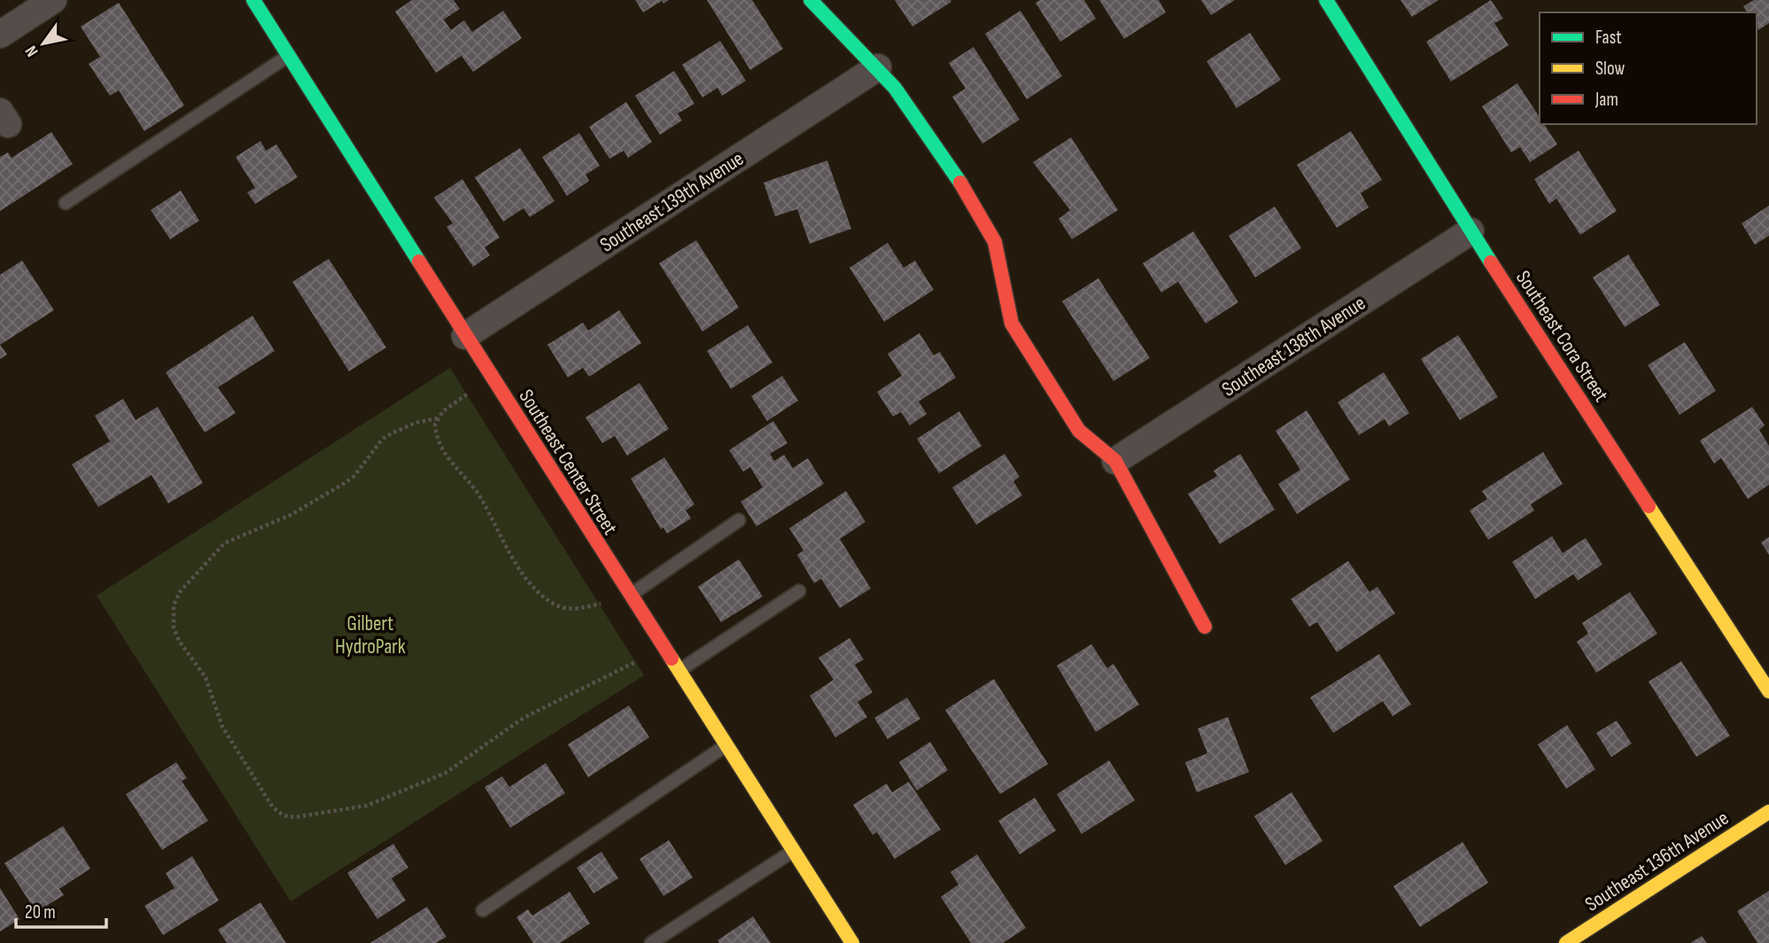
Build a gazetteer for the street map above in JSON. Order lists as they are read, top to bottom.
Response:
{
  "streets": {
    "street": [
      "Southeast 139th Avenue",
      "Southeast Cora Street",
      "Southeast 138th Avenue",
      "Southeast Center Street",
      "Southeast 136th Avenue"
    ]
  },
  "crossings": [
    ["Southeast 139th Avenue", "Southeast Center Street"],
    ["Southeast Cora Street", "Southeast 138th Avenue"]
  ],
  "parks": ["Gilbert HydroPark"],
  "legend": ["Fast", "Slow", "Jam"],
  "scale_bar": "20 m",
  "north": "bottom left"
}
